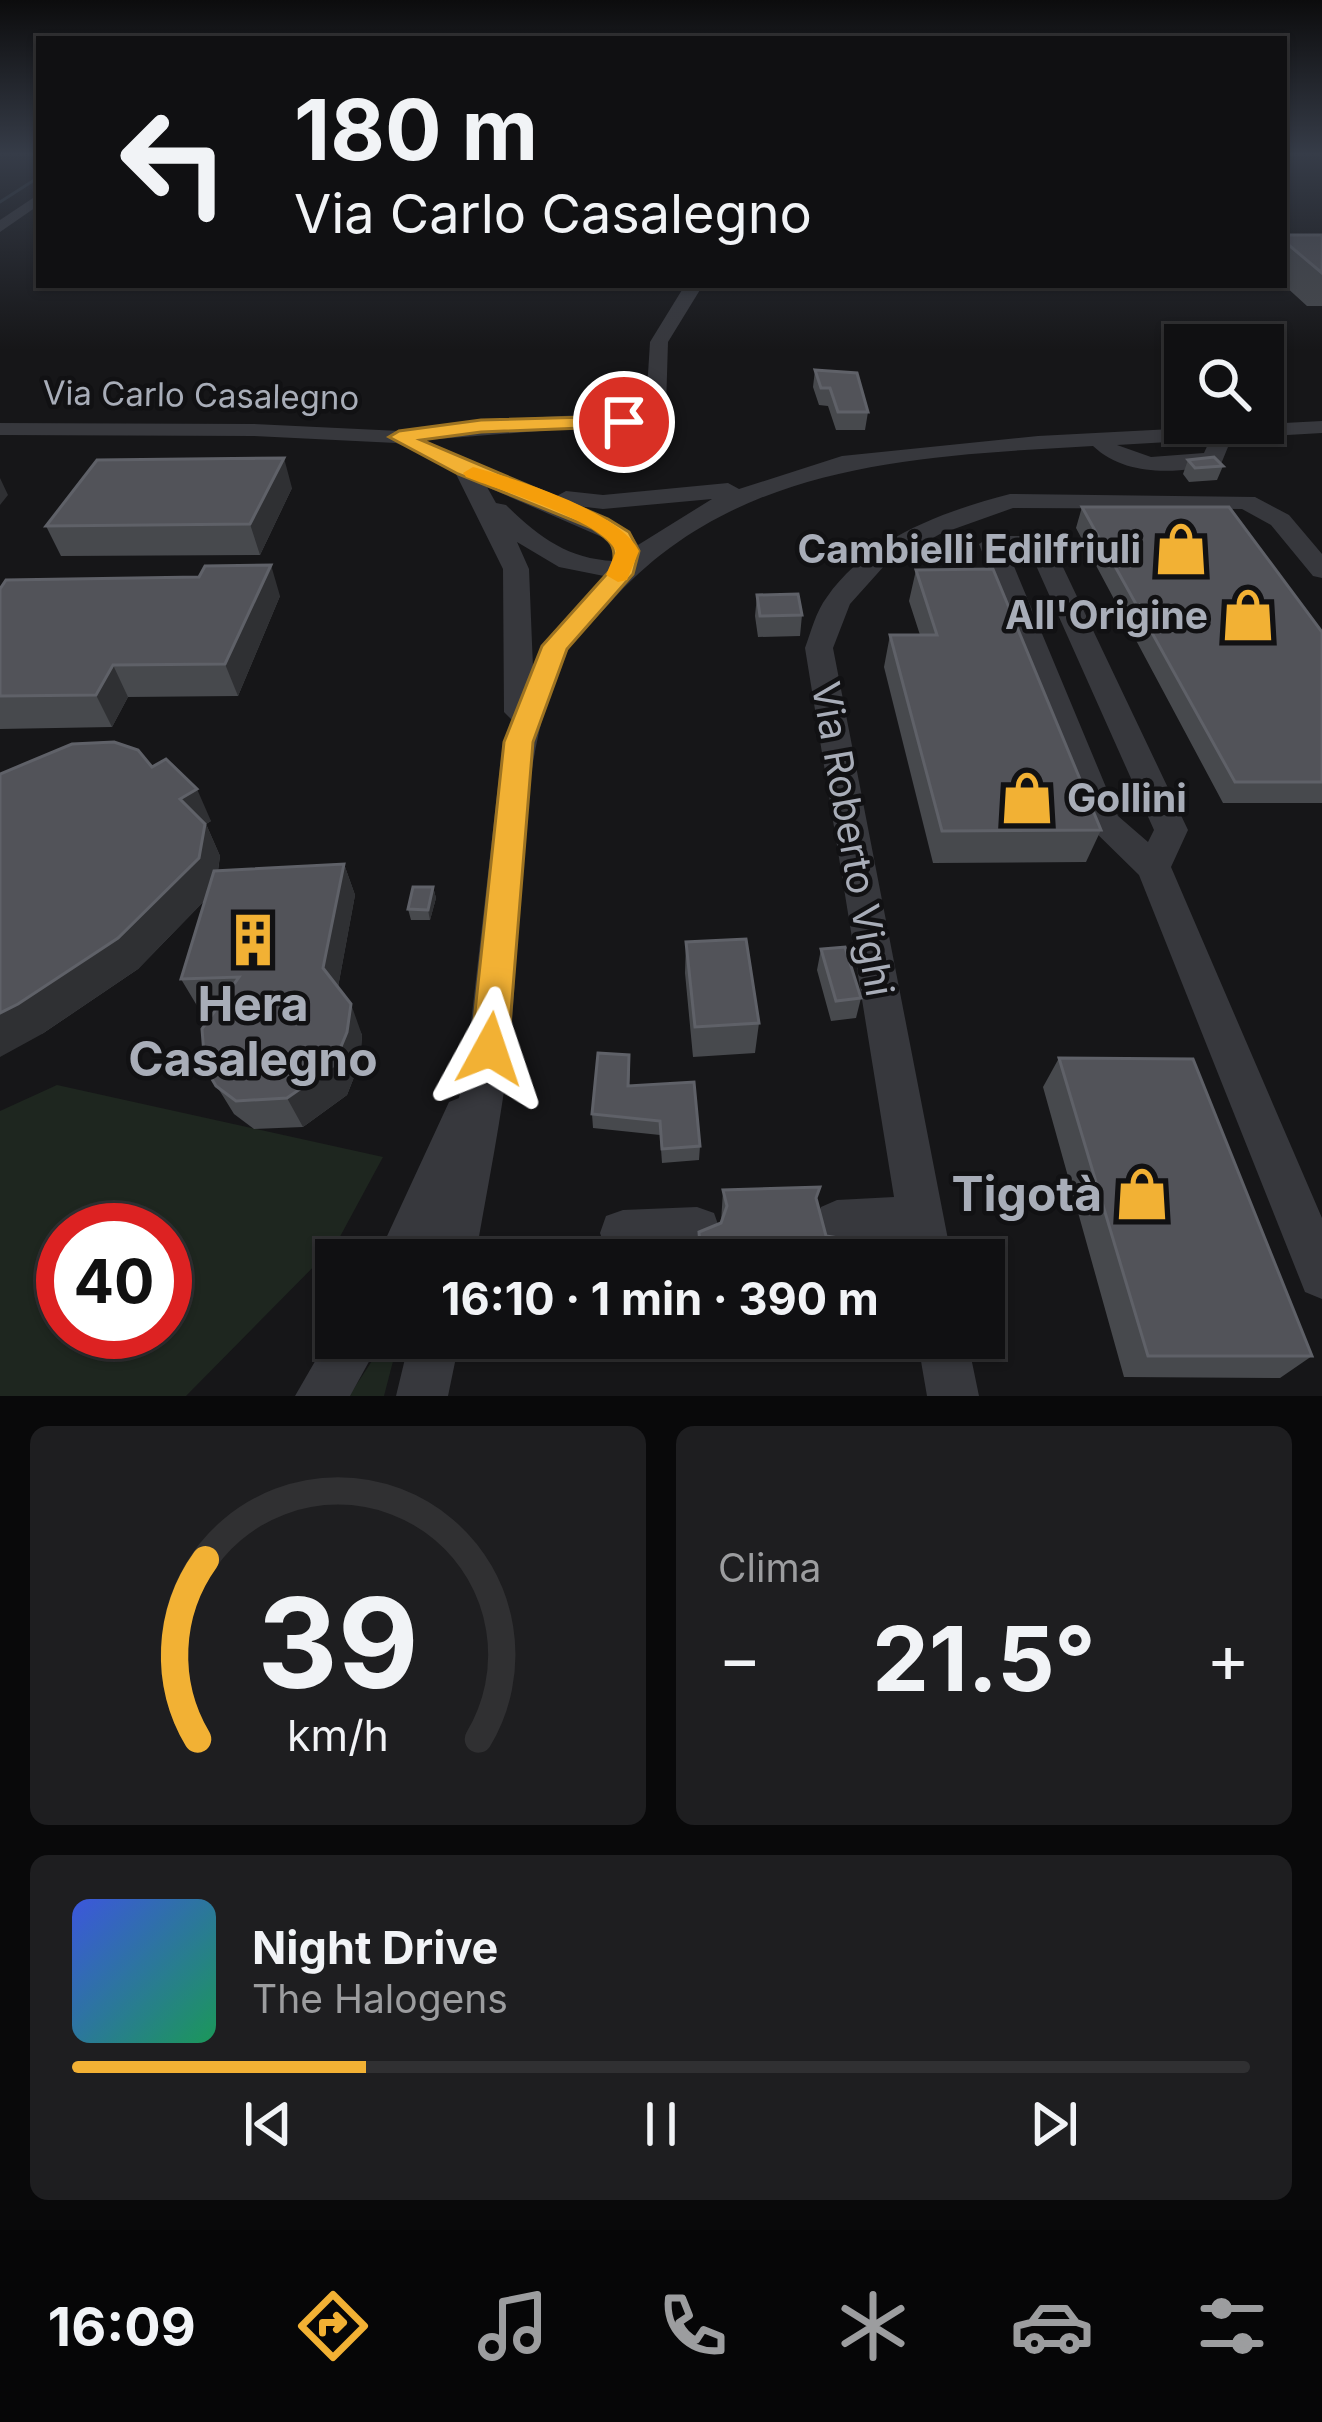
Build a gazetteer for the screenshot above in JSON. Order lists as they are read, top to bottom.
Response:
{
  "streets": {
    "street": ["Via Carlo Casalegno", "Via Roberto Vighi"]
  },
  "places": {
    "shop": [
      "Cambielli Edilfriuli",
      "All'Origine",
      "Gollini",
      "Tigotà"
    ],
    "building": ["Hera Casalegno"]
  },
  "page": {
    "turn": ["180 m", "Via Carlo Casalegno"],
    "limit": "40",
    "trip": "16:10 · 1 min · 390 m",
    "tile": "Clima",
    "heat": ["−", "21.5°", "+"],
    "song": ["Night Drive", "The Halogens"],
    "tabs": "16:09",
    "gauge": ["39", "km/h"]
  }
}
